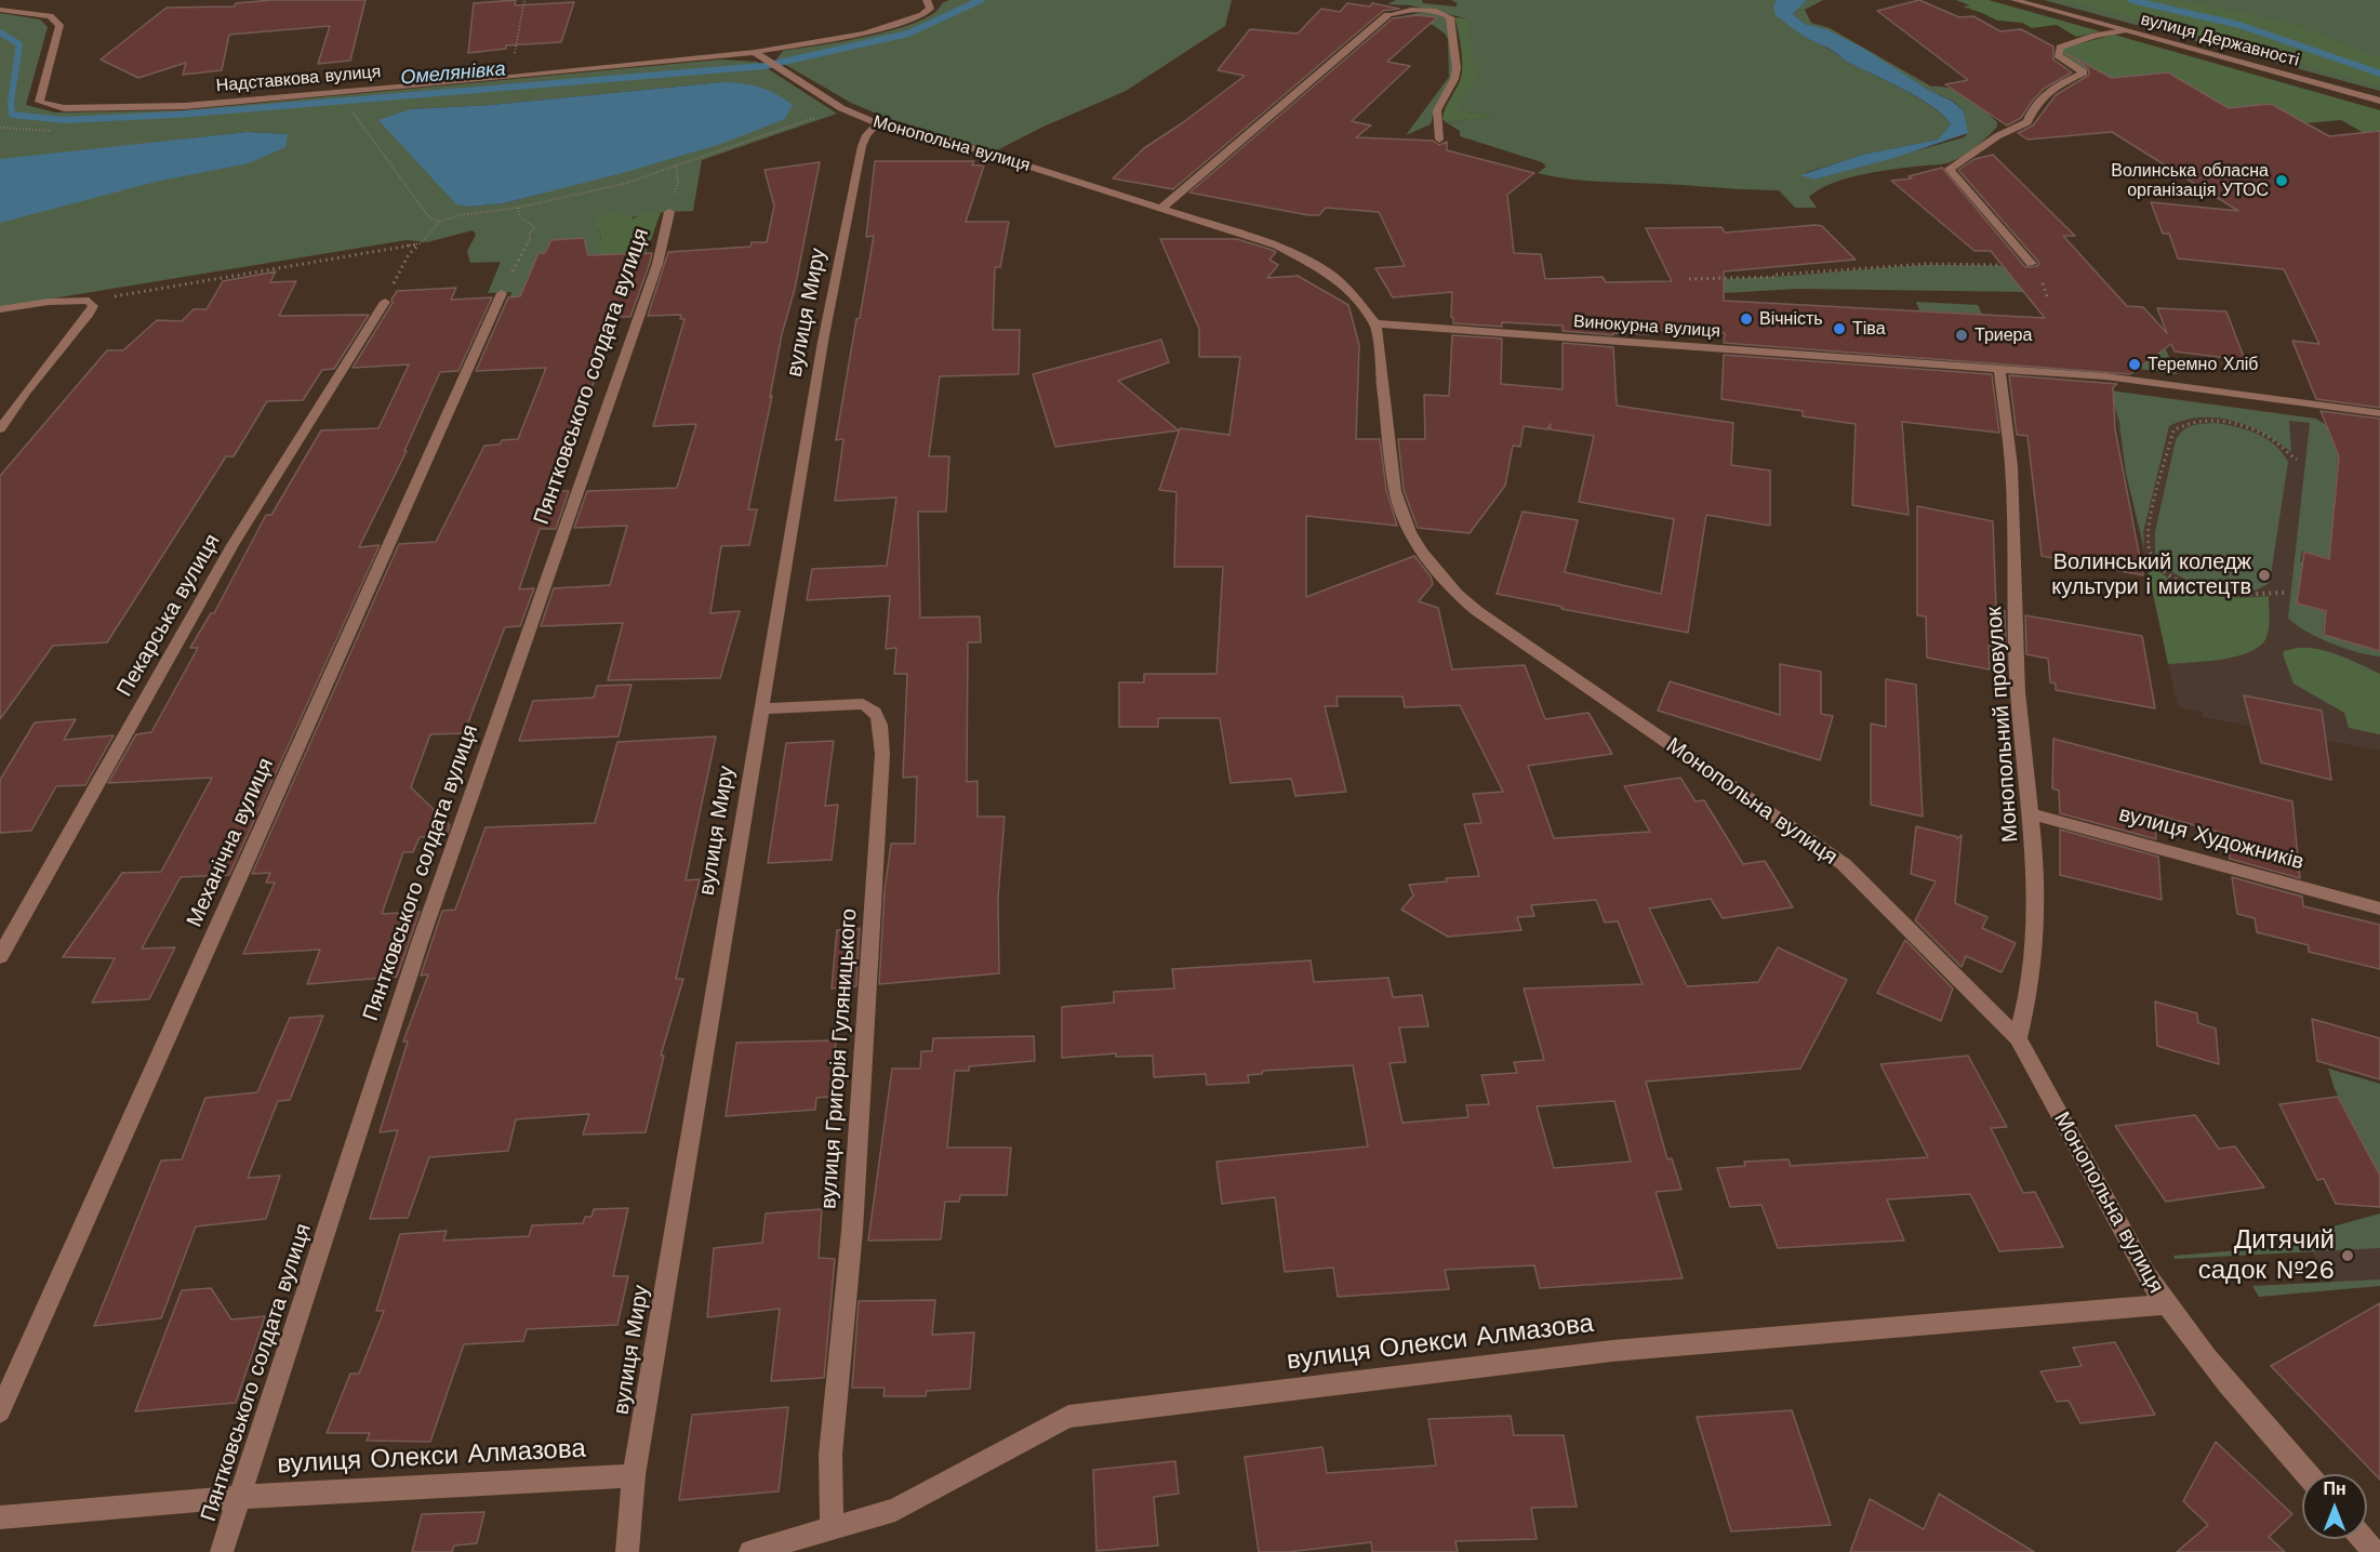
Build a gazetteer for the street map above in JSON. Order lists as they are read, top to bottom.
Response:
{
  "streets": {
    "street": [
      "вулиця Державності",
      "Надставкова вулиця",
      "Монопольна вулиця",
      "вулиця Миру",
      "Винокурна вулиця",
      "Пянтковського солдата вулиця",
      "Пекарська вулиця",
      "Монопольний провулок",
      "вулиця Художників",
      "Механічна вулиця",
      "вулиця Григорія Гуляницького",
      "вулиця Олекси Алмазова"
    ]
  },
  "crossings": [
    ["Надставкова вулиця", "Монопольна вулиця"],
    ["Монопольна вулиця", "вулиця Миру"],
    ["Монопольна вулиця", "Винокурна вулиця"],
    ["Монопольна вулиця", "Монопольний провулок"],
    ["Монопольна вулиця", "вулиця Олекси Алмазова"],
    ["вулиця Миру", "вулиця Григорія Гуляницького"],
    ["вулиця Миру", "вулиця Олекси Алмазова"],
    ["Винокурна вулиця", "Монопольний провулок"],
    ["Пянтковського солдата вулиця", "вулиця Олекси Алмазова"],
    ["Монопольний провулок", "вулиця Художників"],
    ["вулиця Григорія Гуляницького", "вулиця Олекси Алмазова"]
  ],
  "water": ["Омелянівка"],
  "places": [
    "Волинська обласна організація УТОС",
    "Вічність",
    "Тіва",
    "Триера",
    "Теремно Хліб",
    "Волинський коледж культури і мистецтв",
    "Дитячий садок №26"
  ],
  "north": "top"
}
